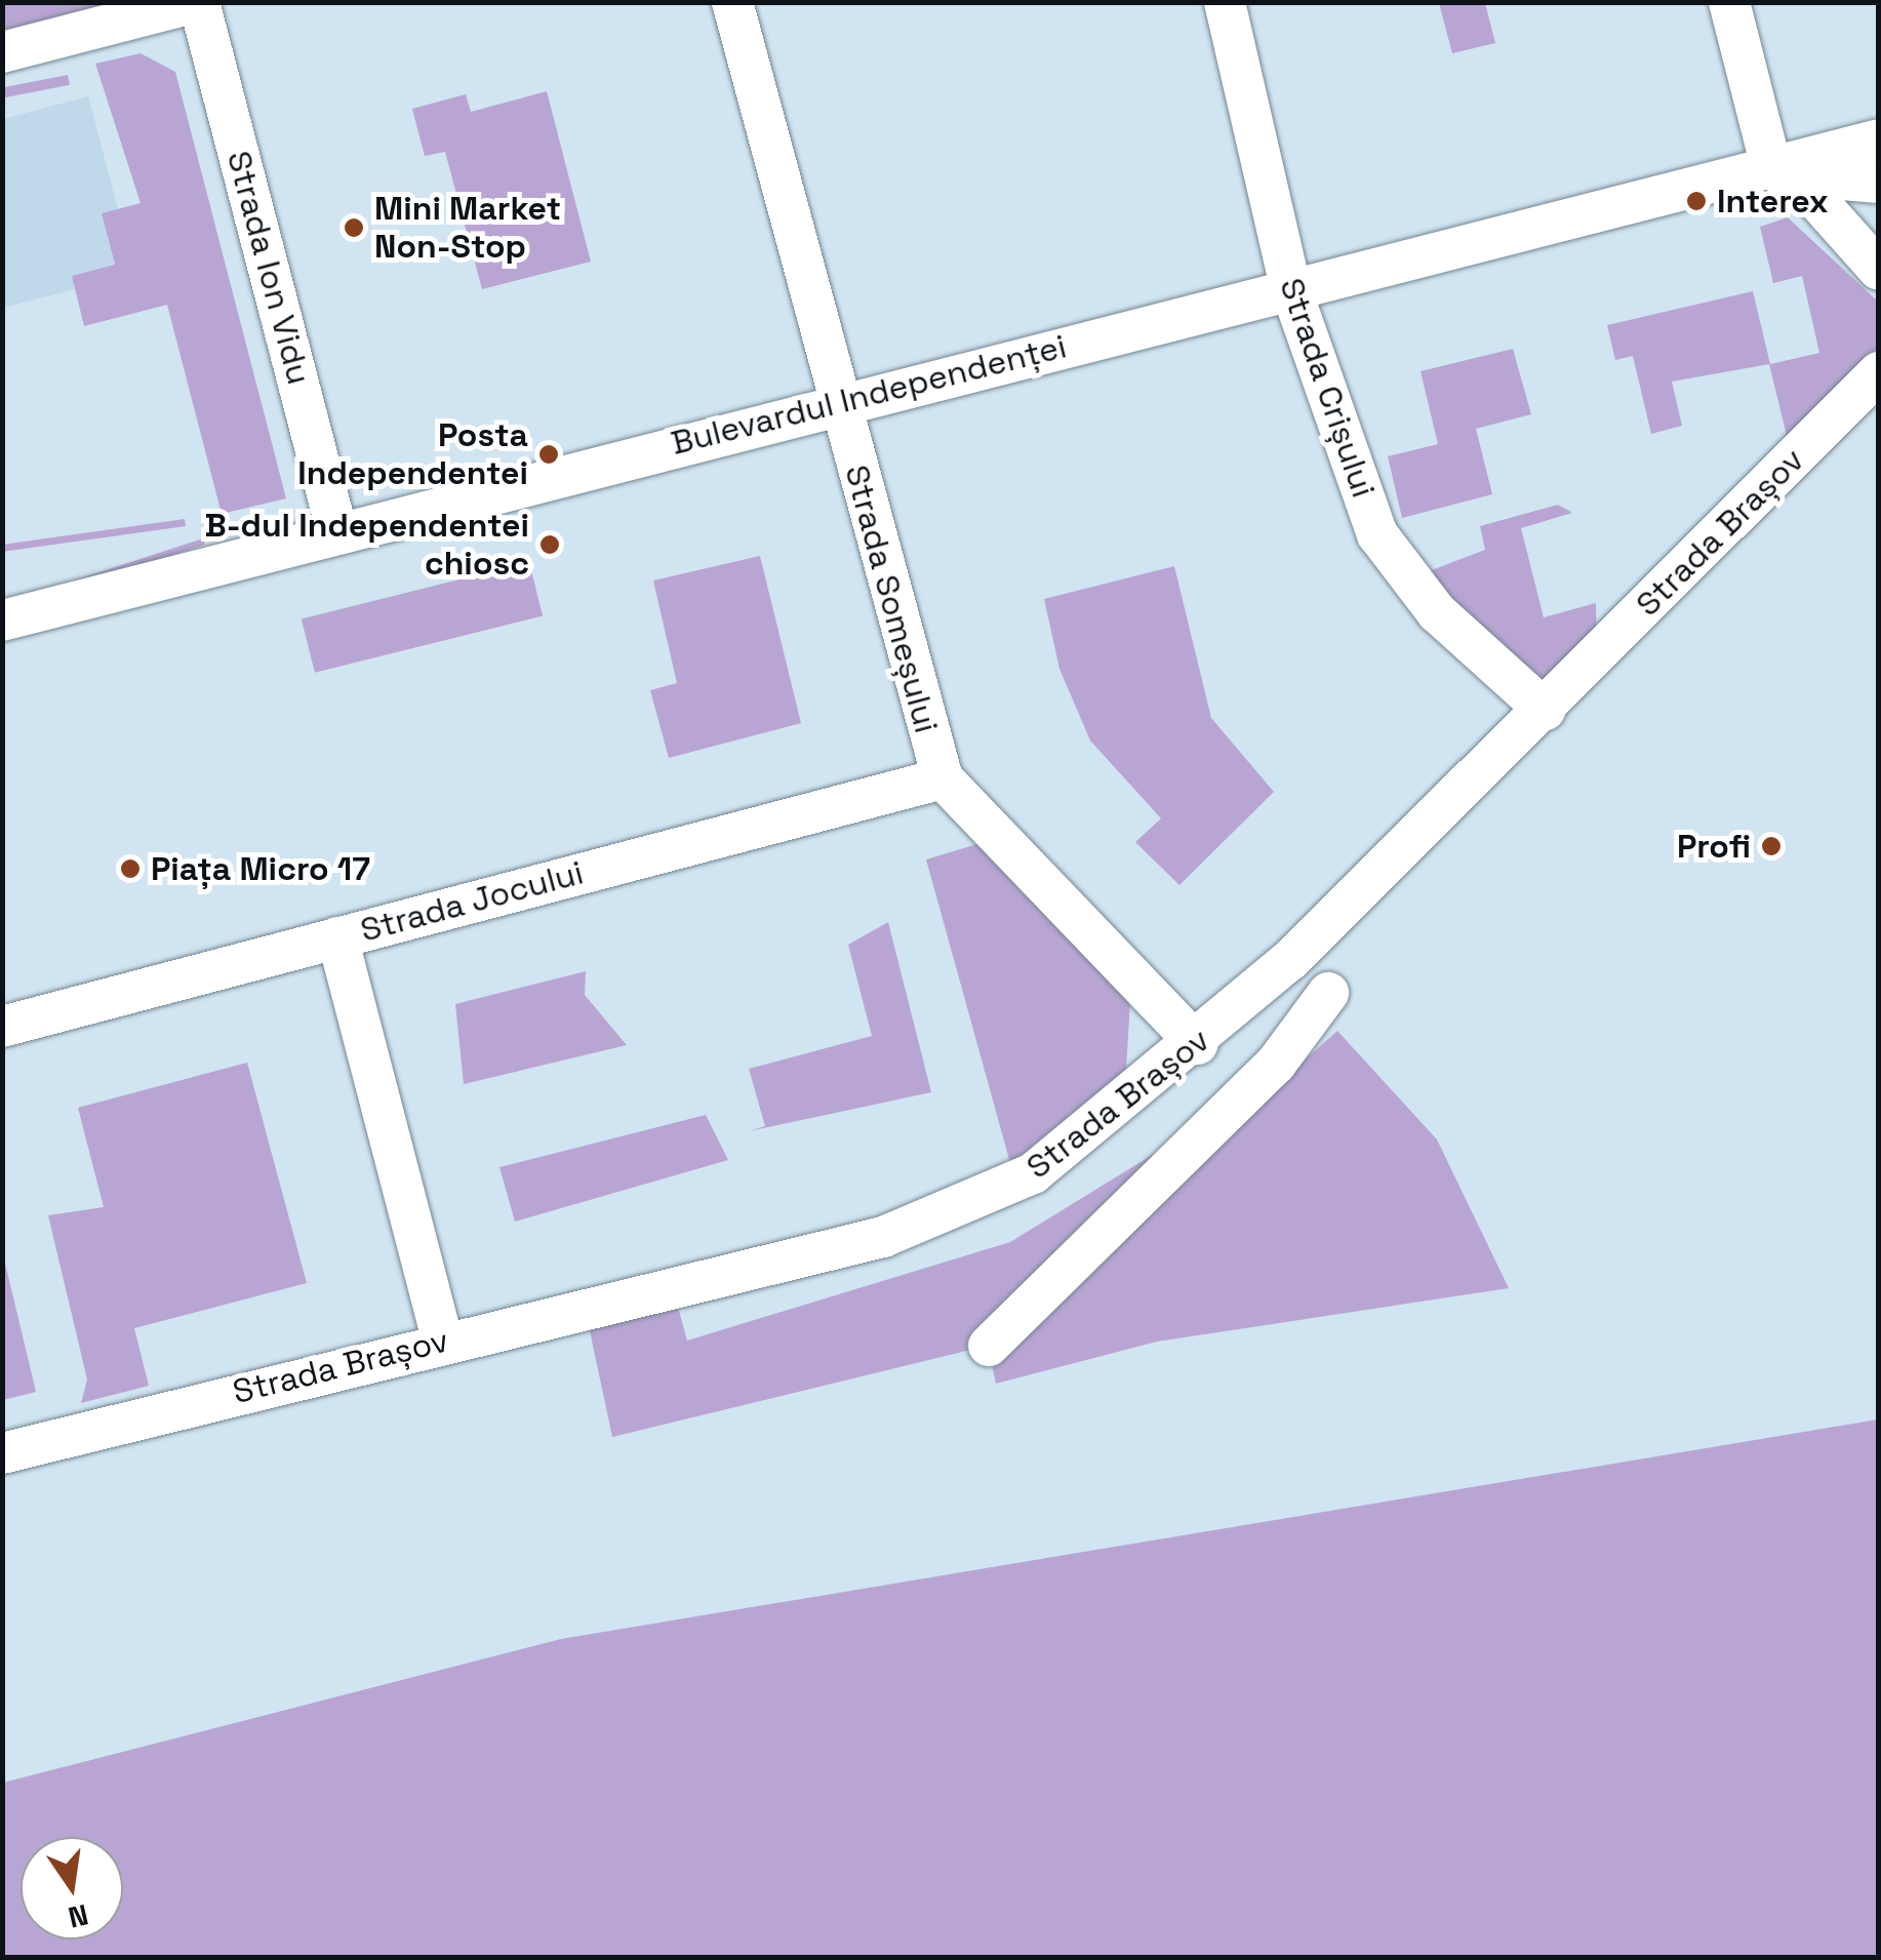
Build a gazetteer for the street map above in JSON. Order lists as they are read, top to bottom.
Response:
{
  "streets": {
    "street": [
      "Strada Ion Vidu",
      "Strada Crișului",
      "Bulevardul Independenței",
      "Strada Brașov",
      "Strada Someșului",
      "Strada Jocului"
    ]
  },
  "crossings": [
    ["Strada Ion Vidu", "Bulevardul Independenței"],
    ["Strada Crișului", "Bulevardul Independenței"],
    ["Strada Crișului", "Strada Brașov"],
    ["Bulevardul Independenței", "Strada Someșului"],
    ["Strada Brașov", "Strada Someșului"],
    ["Strada Someșului", "Strada Jocului"]
  ],
  "places": [
    "Interex",
    "Mini Market Non-Stop",
    "Posta Independentei",
    "B-dul Independentei chiosc",
    "Profi",
    "Piața Micro 17"
  ],
  "north": "bottom"
}
